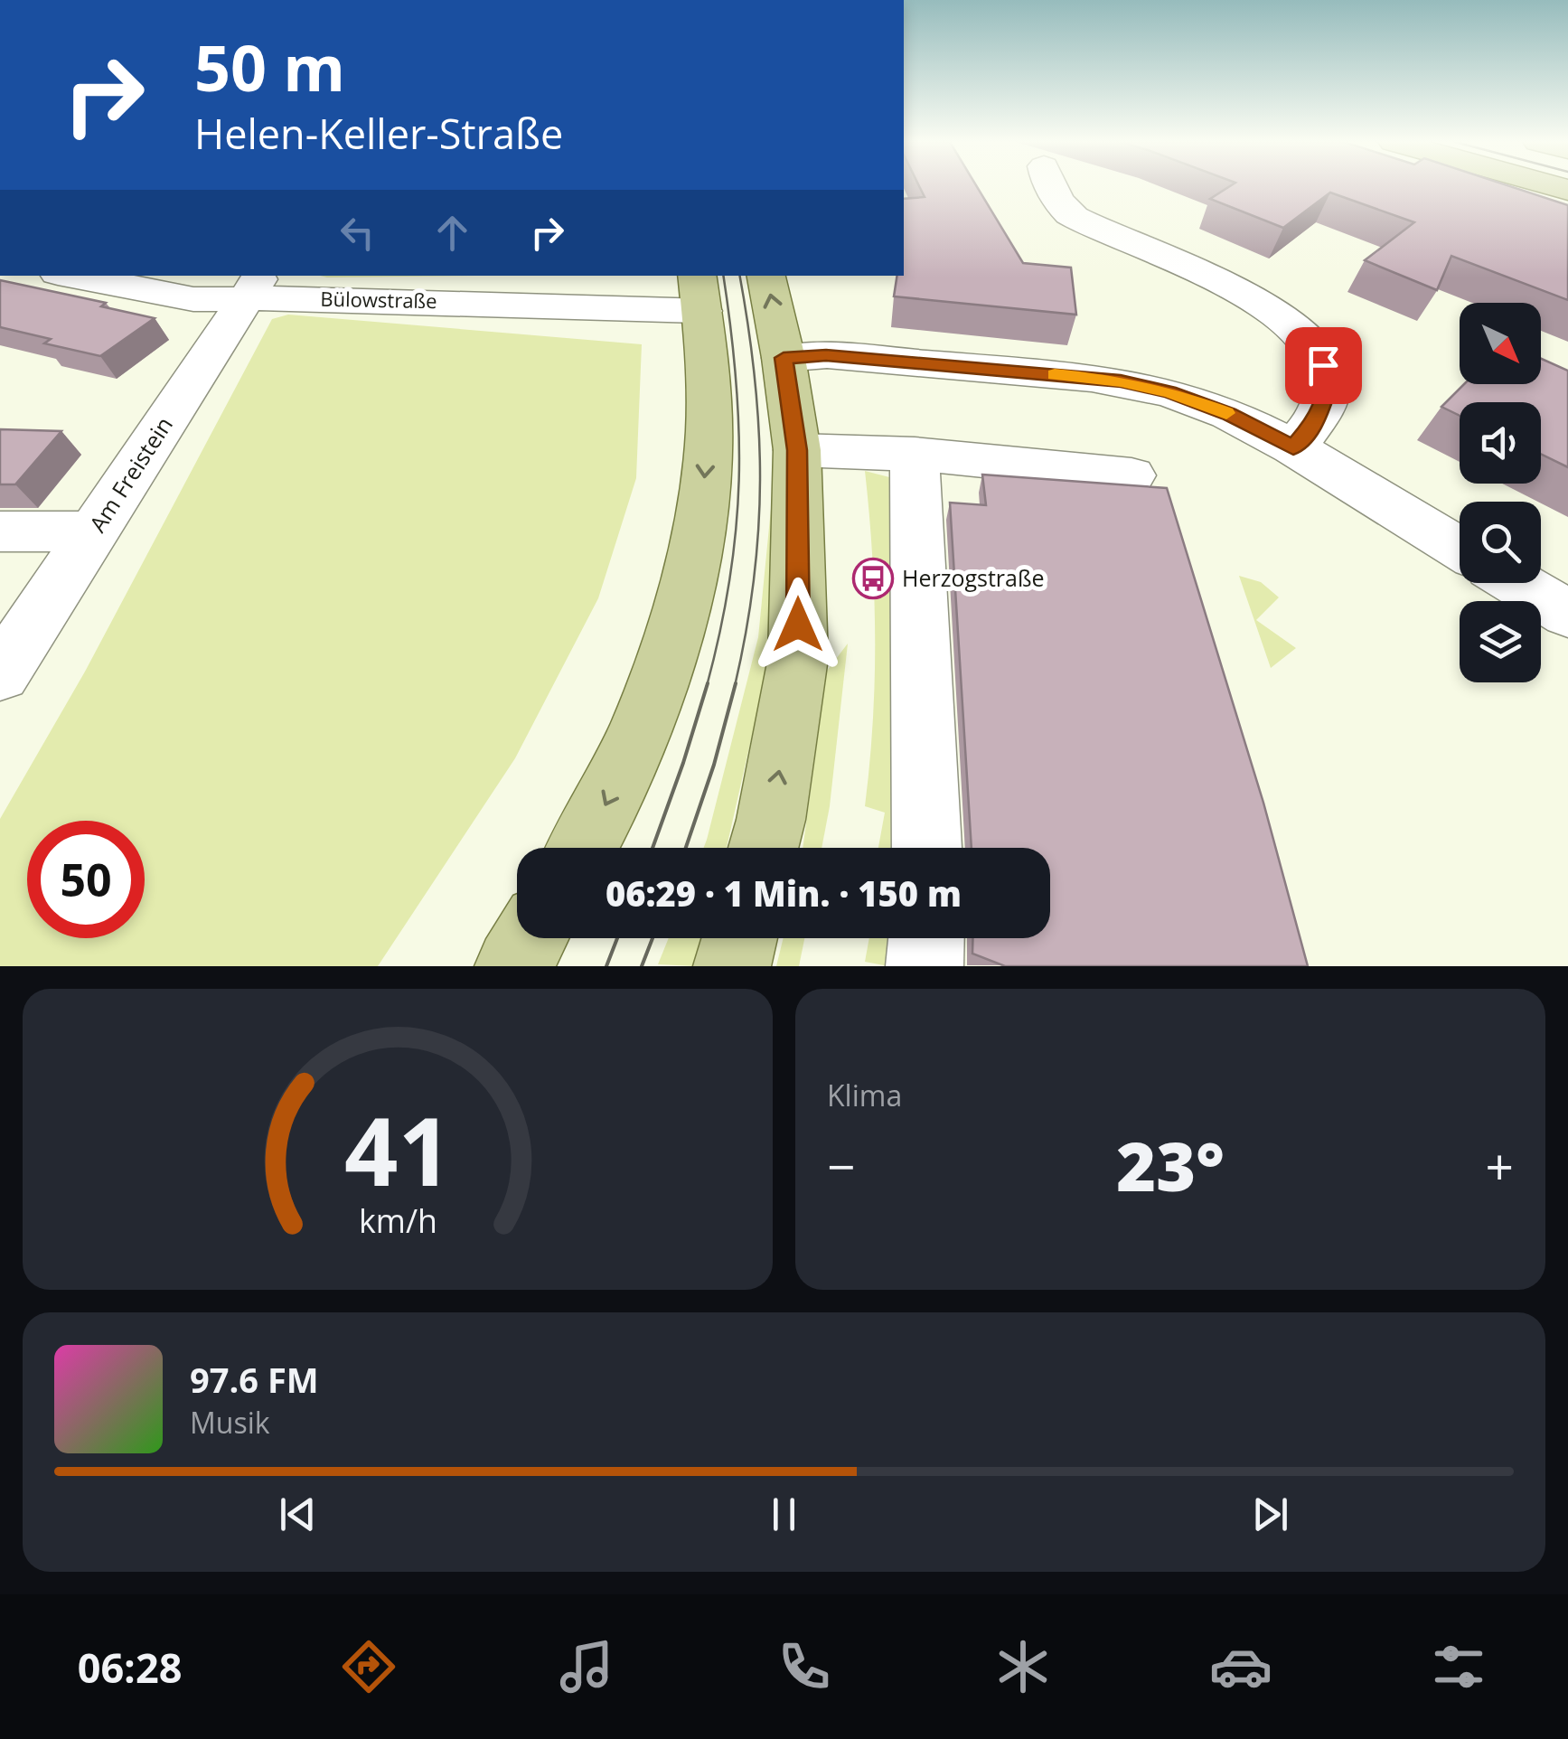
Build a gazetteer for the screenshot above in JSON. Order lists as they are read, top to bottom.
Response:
{
  "streets": {
    "street": ["Bülowstraße", "Am Freistein"]
  },
  "crossings": [
    ["Bülowstraße", "Am Freistein"]
  ],
  "places": {
    "bus stop": ["Herzogstraße"]
  },
  "north": "bottom right",
  "page": {
    "turn": ["50 m", "Helen-Keller-Straße"],
    "limit": "50",
    "trip": "06:29 · 1 Min. · 150 m",
    "tile": "Klima",
    "heat": ["−", "23°", "+"],
    "song": ["97.6 FM", "Musik"],
    "tabs": "06:28",
    "gauge": ["41", "km/h"]
  }
}
